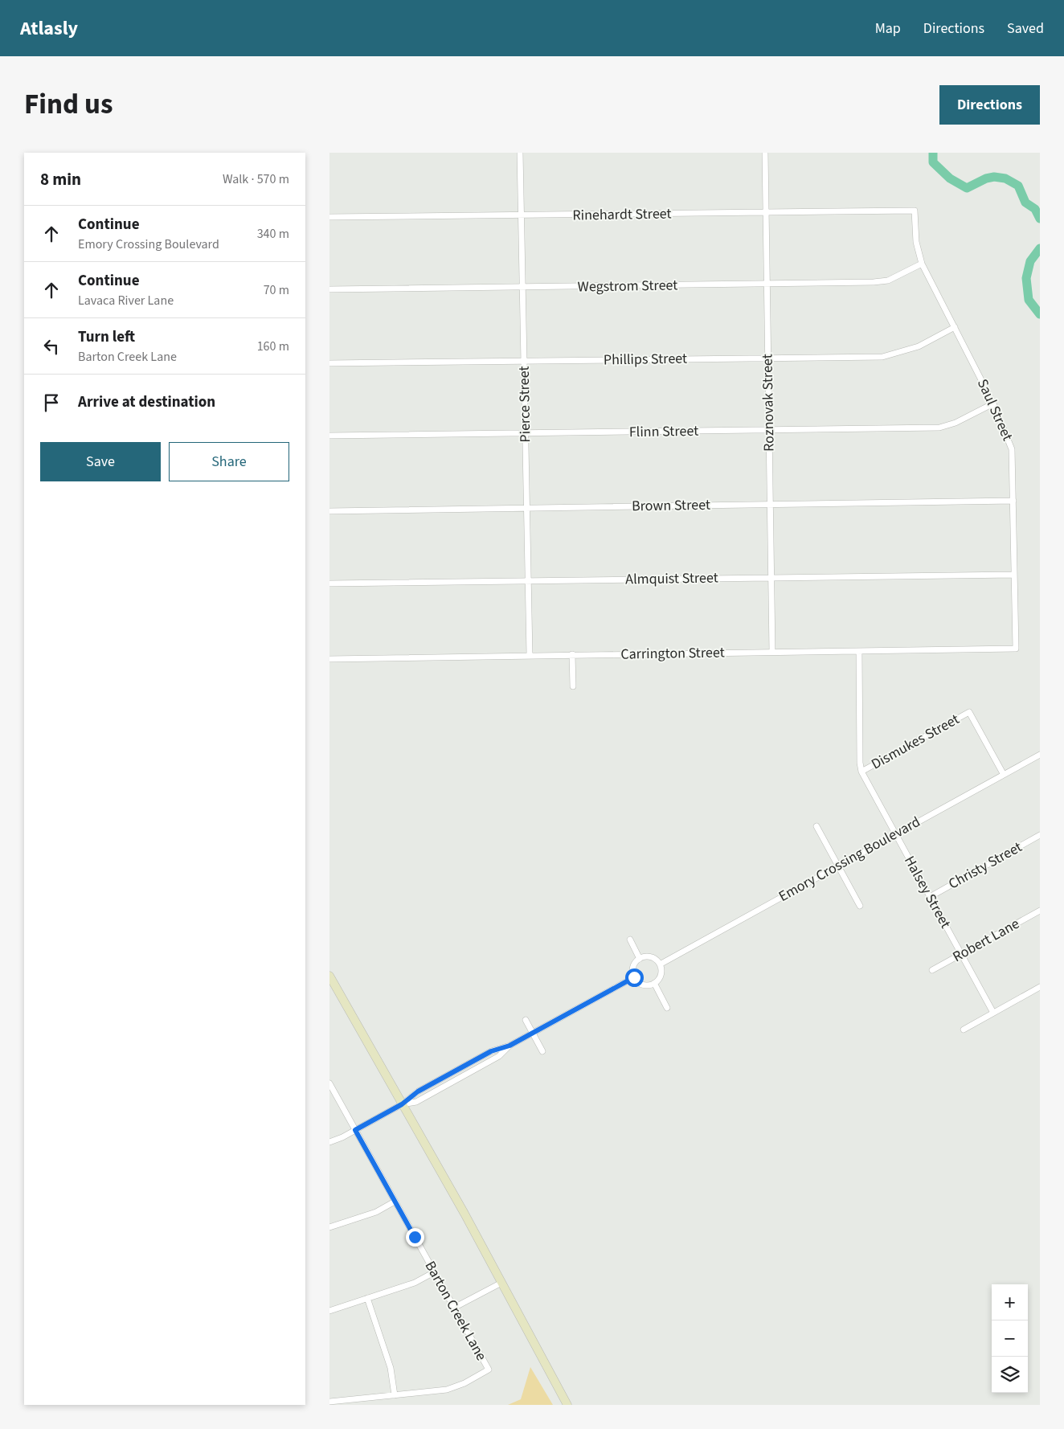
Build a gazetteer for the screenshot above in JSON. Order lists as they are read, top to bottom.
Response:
{
  "streets": {
    "street": [
      "Rinehardt Street",
      "Wegstrom Street",
      "Phillips Street",
      "Roznovak Street",
      "Pierce Street",
      "Saul Street",
      "Flinn Street",
      "Brown Street",
      "Almquist Street",
      "Carrington Street",
      "Dismukes Street",
      "Emory Crossing Boulevard",
      "Christy Street",
      "Halsey Street",
      "Robert Lane",
      "Barton Creek Lane"
    ]
  },
  "crossings": [
    ["Rinehardt Street", "Roznovak Street"],
    ["Rinehardt Street", "Pierce Street"],
    ["Rinehardt Street", "Saul Street"],
    ["Wegstrom Street", "Roznovak Street"],
    ["Wegstrom Street", "Pierce Street"],
    ["Wegstrom Street", "Saul Street"],
    ["Phillips Street", "Roznovak Street"],
    ["Phillips Street", "Pierce Street"],
    ["Phillips Street", "Saul Street"],
    ["Roznovak Street", "Flinn Street"],
    ["Roznovak Street", "Brown Street"],
    ["Roznovak Street", "Almquist Street"],
    ["Roznovak Street", "Carrington Street"],
    ["Pierce Street", "Flinn Street"],
    ["Pierce Street", "Brown Street"],
    ["Pierce Street", "Almquist Street"],
    ["Pierce Street", "Carrington Street"],
    ["Saul Street", "Flinn Street"],
    ["Saul Street", "Brown Street"],
    ["Saul Street", "Almquist Street"],
    ["Saul Street", "Carrington Street"],
    ["Carrington Street", "Halsey Street"],
    ["Dismukes Street", "Emory Crossing Boulevard"],
    ["Dismukes Street", "Halsey Street"],
    ["Emory Crossing Boulevard", "Halsey Street"],
    ["Christy Street", "Halsey Street"],
    ["Halsey Street", "Robert Lane"]
  ],
  "page": {
    "header": "Atlasly",
    "nav": ["Map", "Directions", "Saved"],
    "title": "Find us",
    "buttons": [
      "Directions",
      ["Save", "Share"]
    ],
    "heading": ["8 min", "Walk · 570 m"],
    "list": [
      ["Continue", "Emory Crossing Boulevard", "340 m"],
      ["Continue", "Lavaca River Lane", "70 m"],
      ["Turn left", "Barton Creek Lane", "160 m"],
      "Arrive at destination"
    ],
    "map_buttons": ["+", "−"]
  }
}
